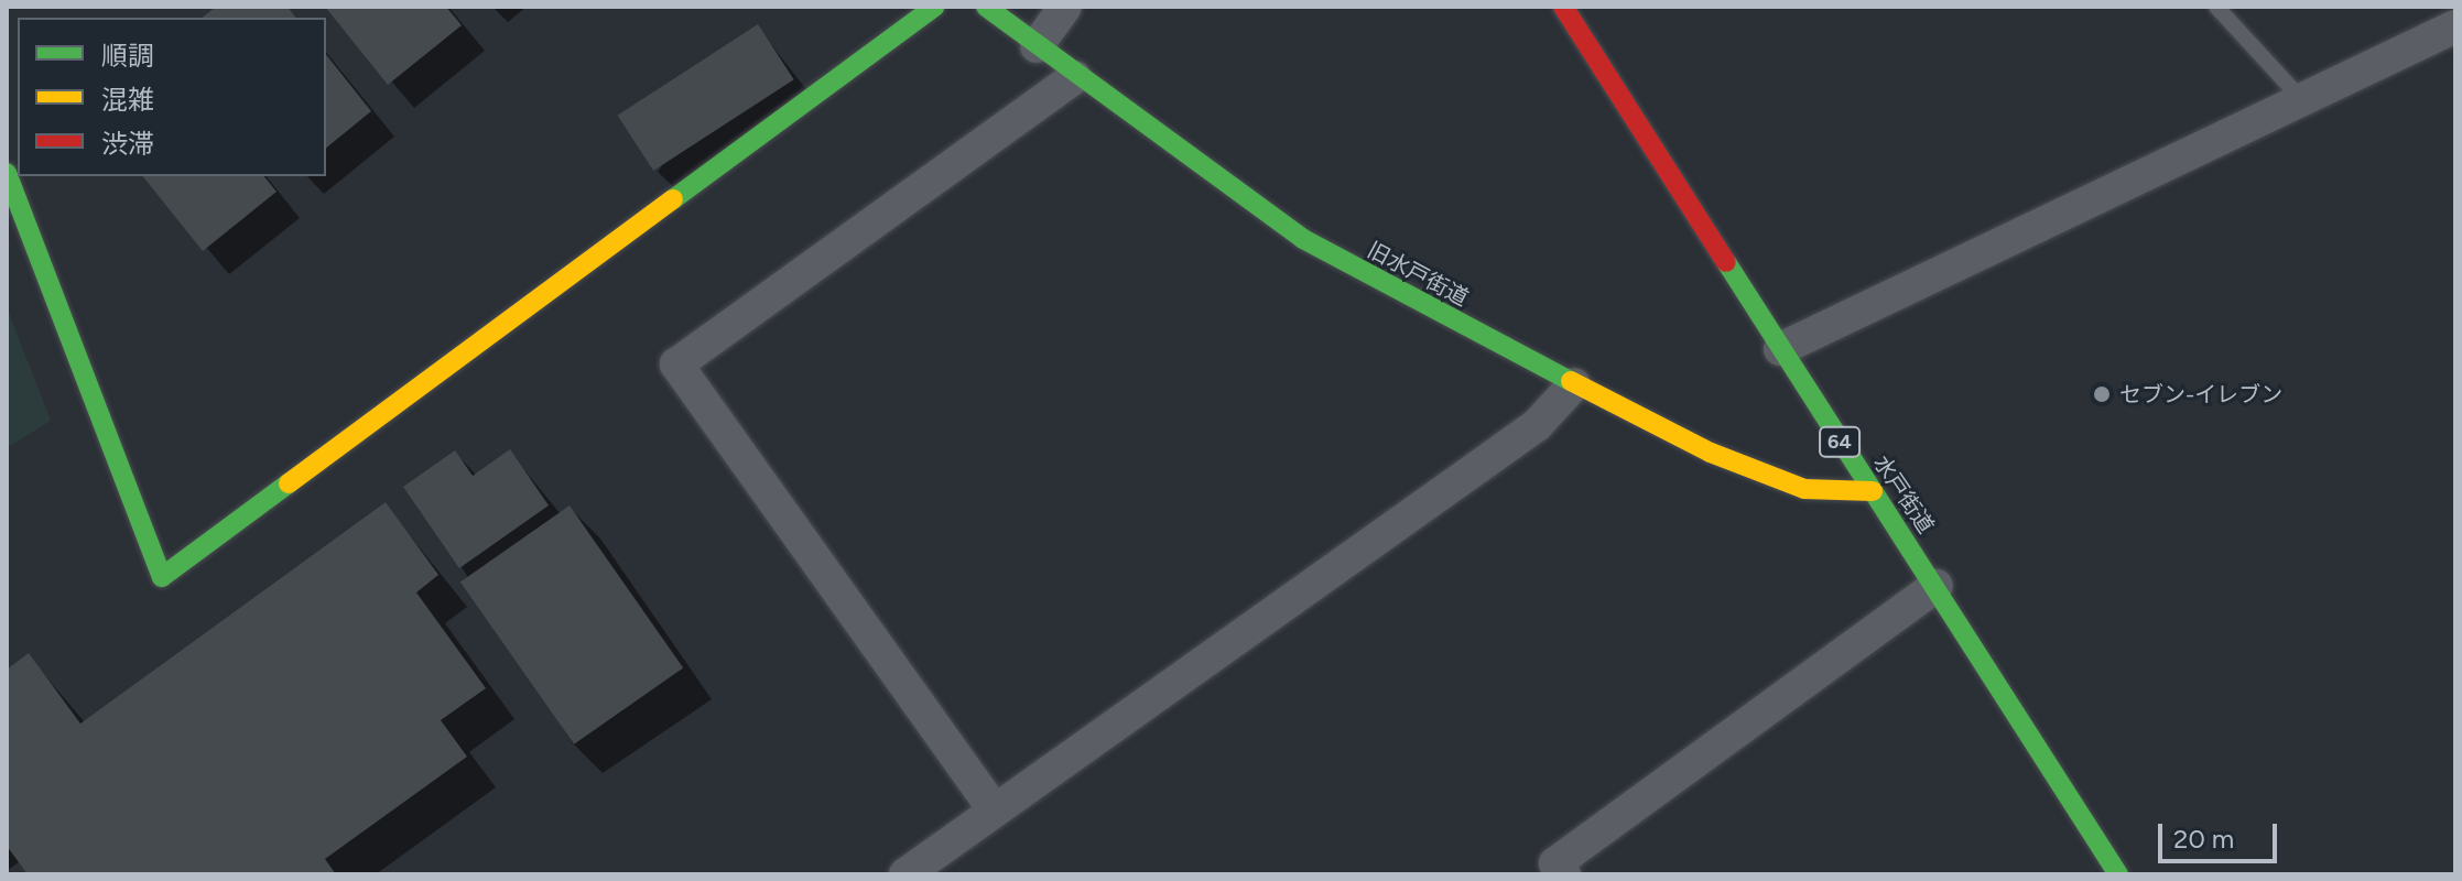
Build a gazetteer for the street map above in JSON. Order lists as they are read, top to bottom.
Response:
{
  "streets": {
    "street": ["旧水戸街道", "64", "水戸街道"]
  },
  "crossings": [
    ["旧水戸街道", "水戸街道"]
  ],
  "places": ["セブン-イレブン"],
  "legend": ["順調", "混雑", "渋滞"],
  "scale_bar": "20 m"
}
